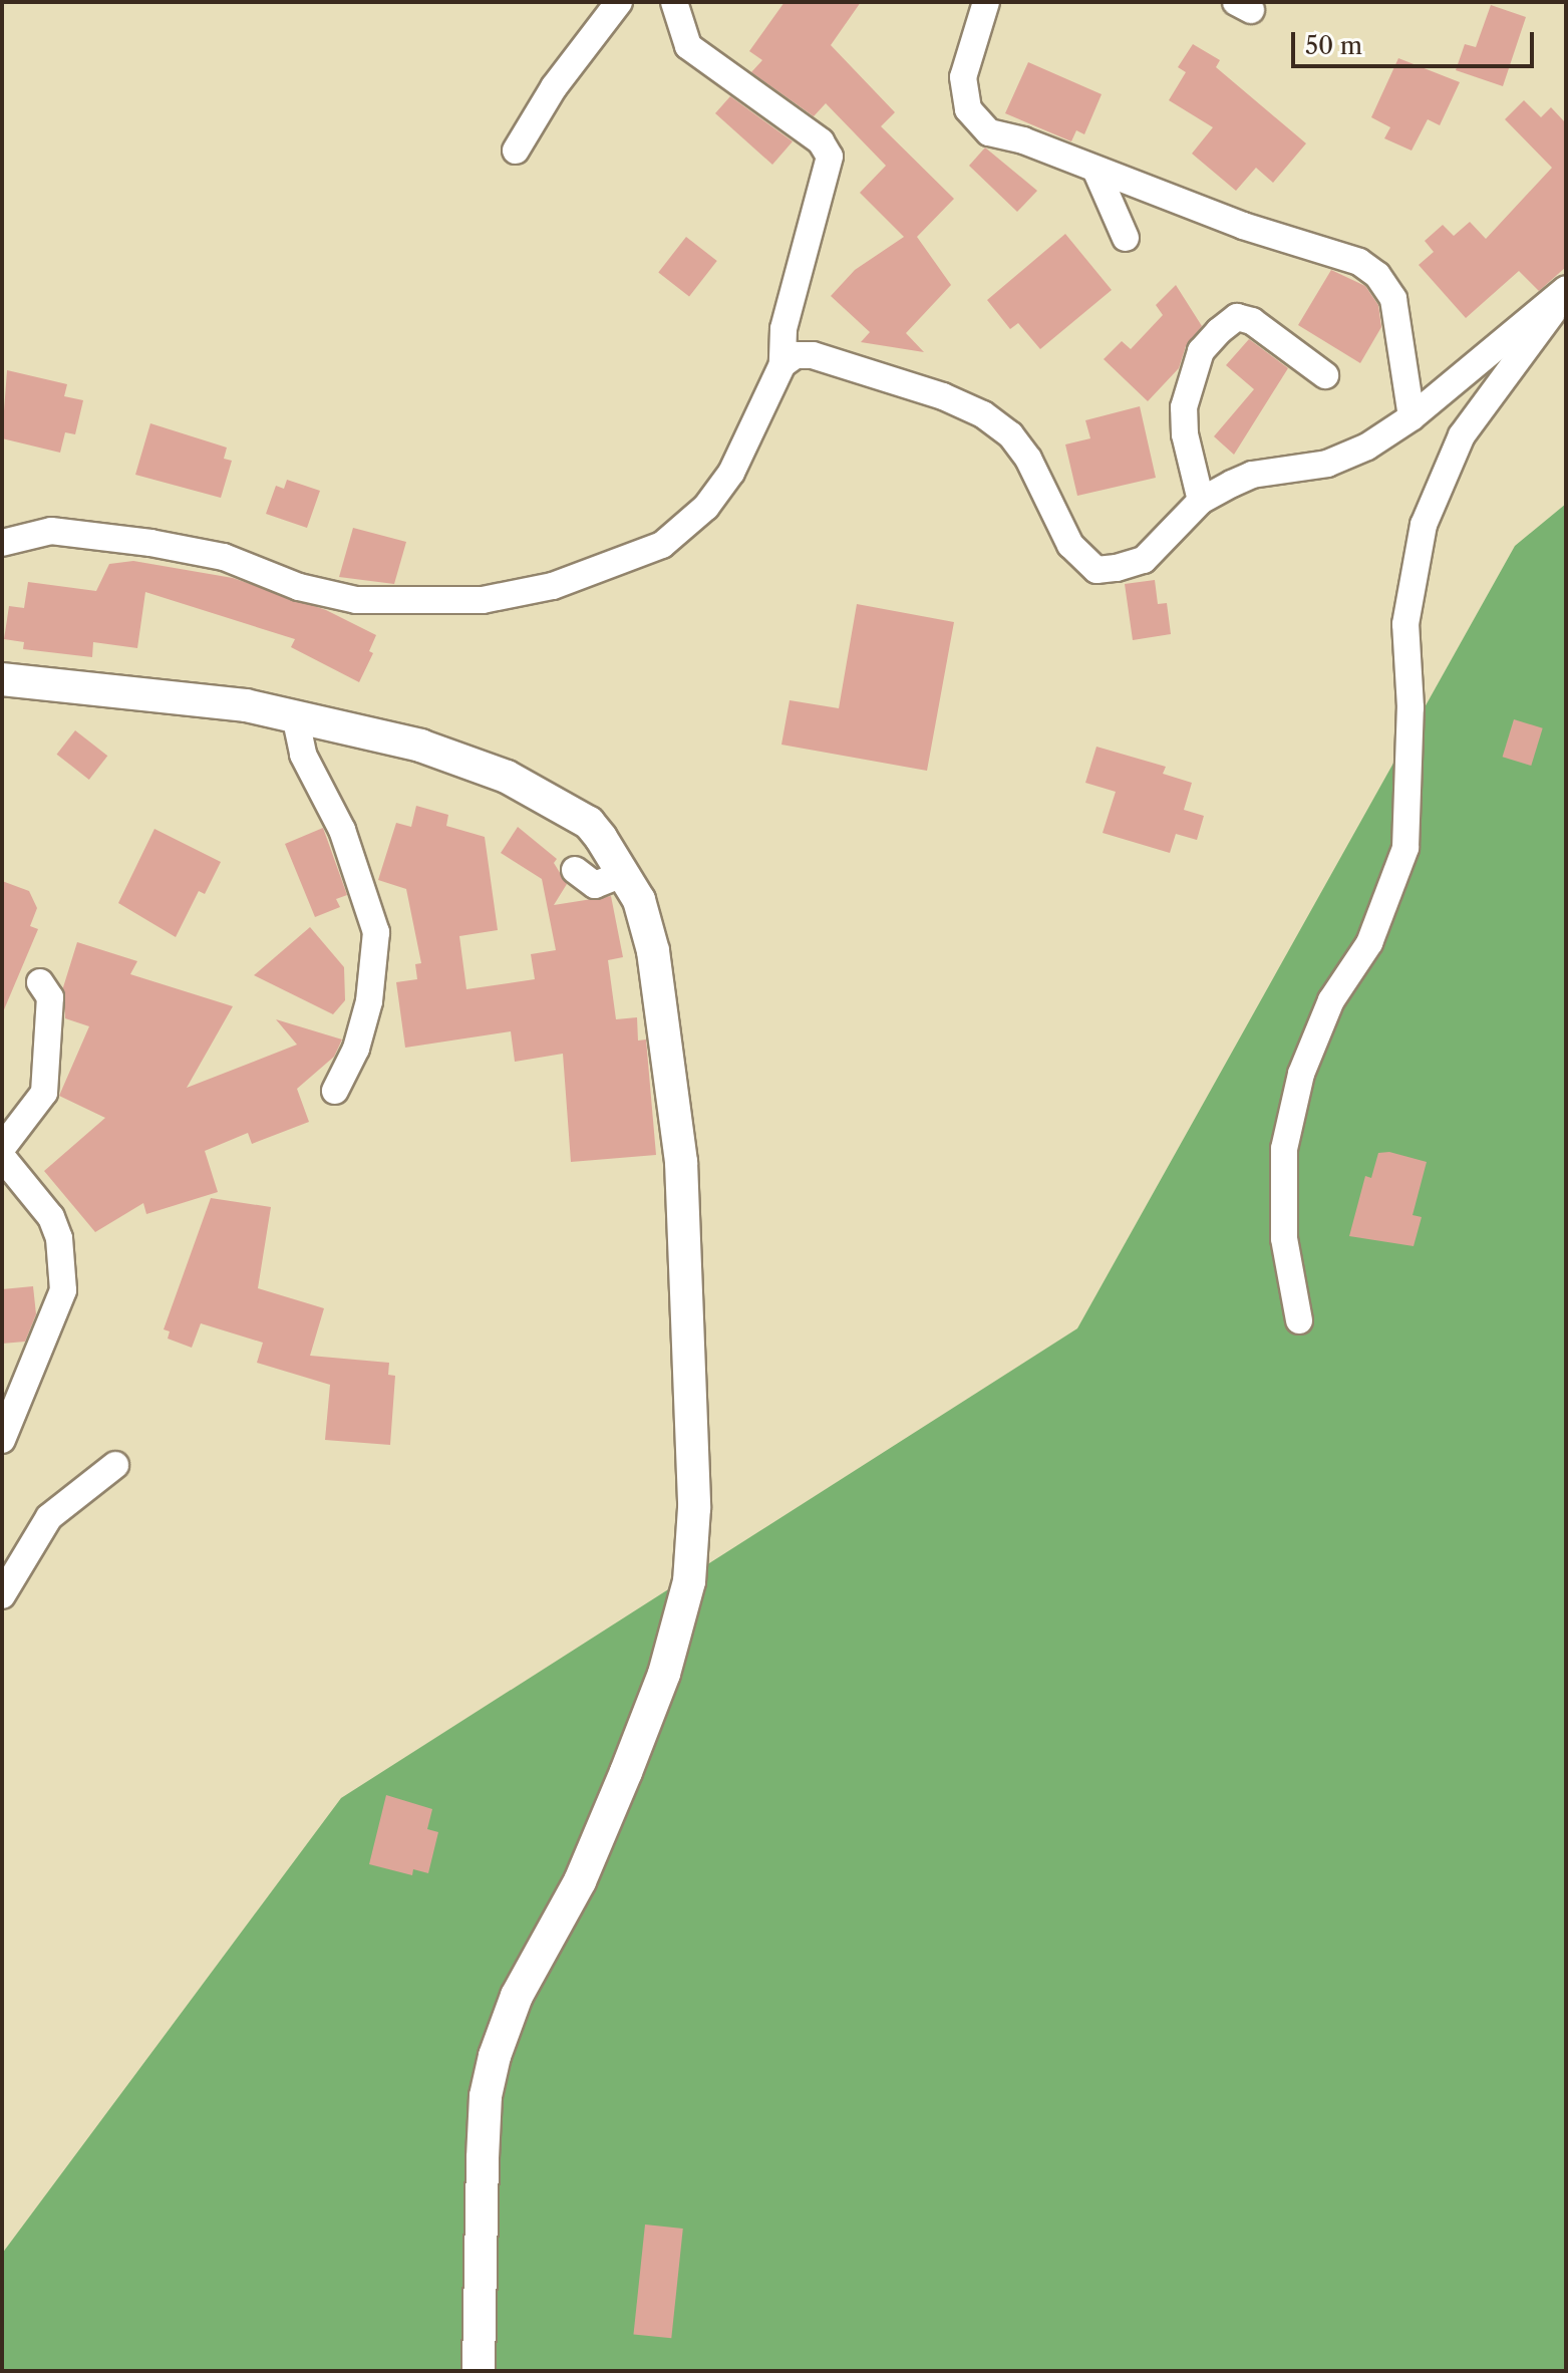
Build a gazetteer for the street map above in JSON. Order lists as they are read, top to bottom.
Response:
{
  "scale_bar": "50 m"
}
